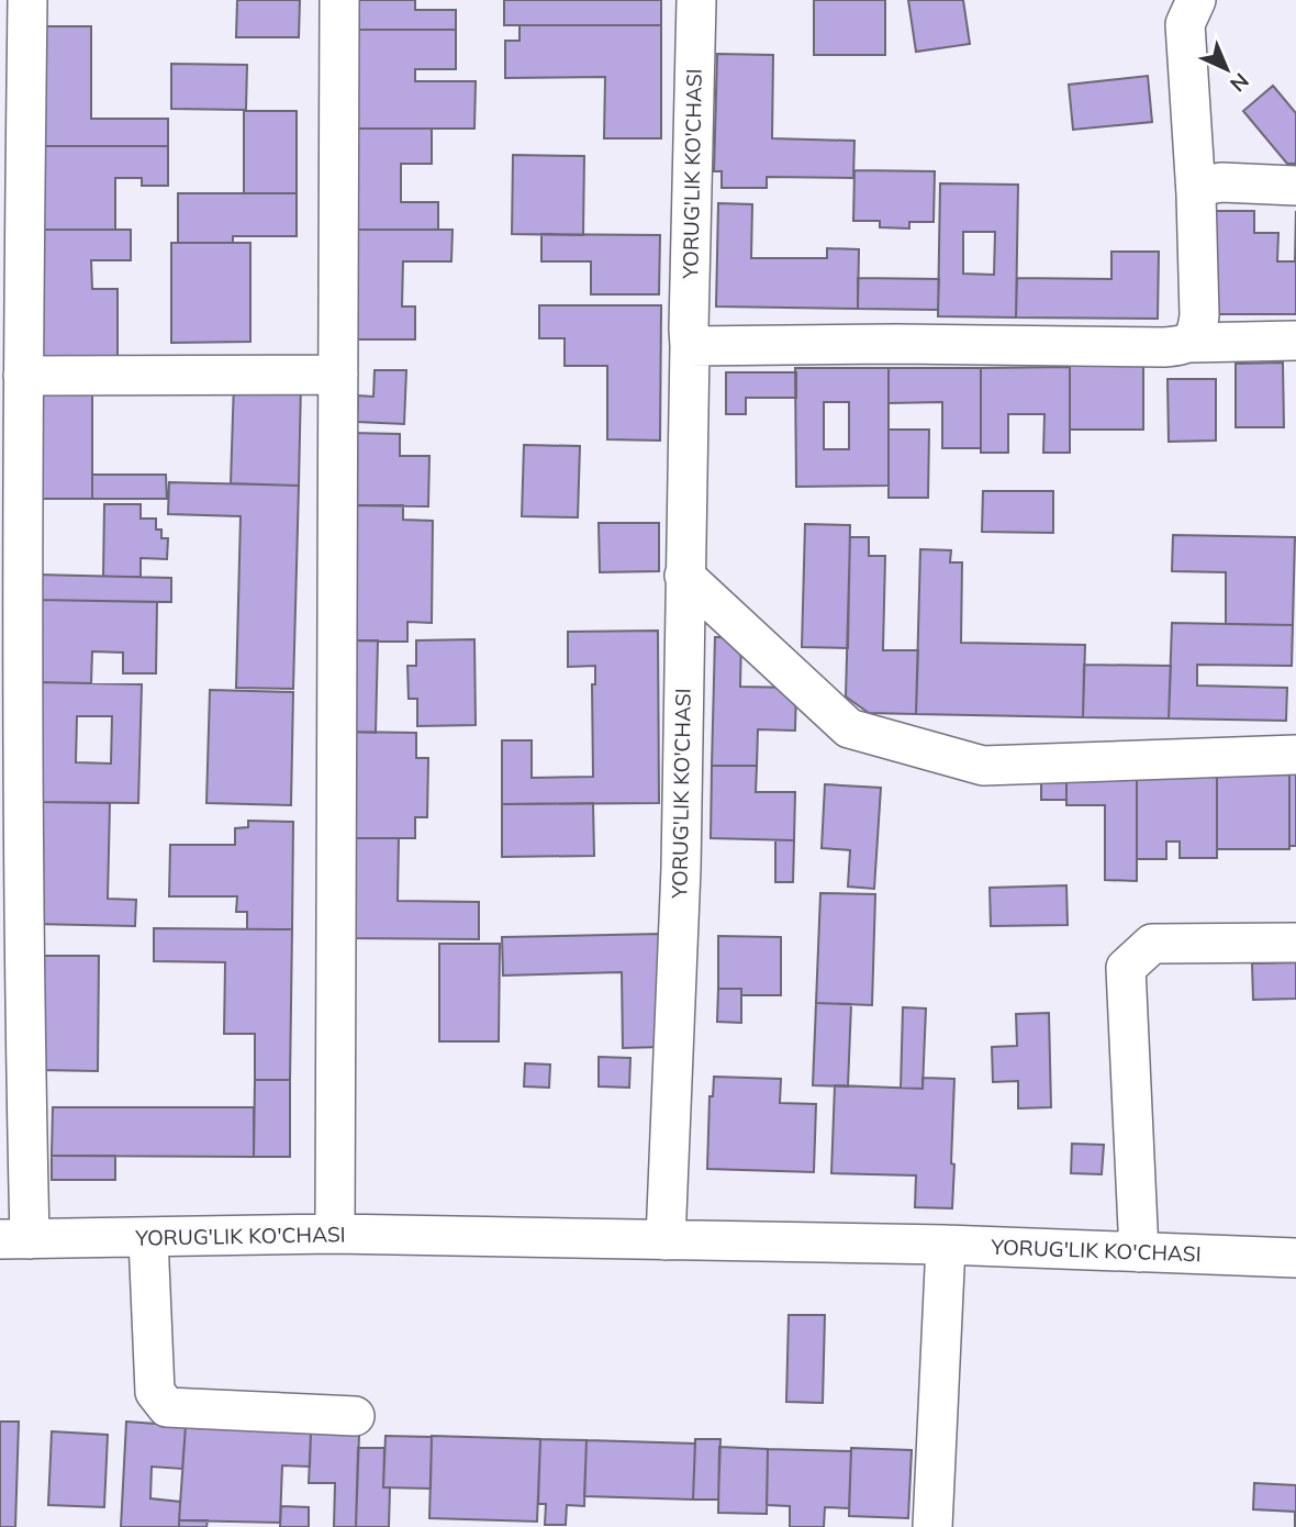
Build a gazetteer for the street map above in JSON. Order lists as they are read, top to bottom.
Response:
{
  "streets": {
    "street": ["YORUG'LIK KO'CHASI"]
  },
  "north": "bottom right"
}
